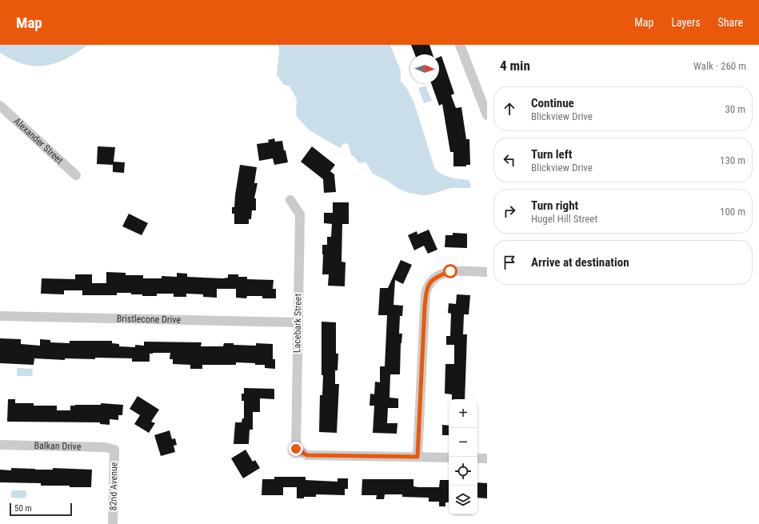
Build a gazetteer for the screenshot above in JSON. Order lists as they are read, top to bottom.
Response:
{
  "streets": {
    "street": [
      "Alexander Street",
      "Bristlecone Drive",
      "Lacebark Street",
      "Balkan Drive",
      "82nd Avenue"
    ]
  },
  "crossings": [
    ["Bristlecone Drive", "Lacebark Street"],
    ["Balkan Drive", "82nd Avenue"]
  ],
  "scale_bar": "50 m",
  "north": "right",
  "page": {
    "header": "Map",
    "nav": ["Map", "Layers", "Share"],
    "heading": ["4 min", "Walk · 260 m"],
    "list": [
      ["Continue", "Blickview Drive", "30 m"],
      ["Turn left", "Blickview Drive", "130 m"],
      ["Turn right", "Hugel Hill Street", "100 m"],
      "Arrive at destination"
    ],
    "map_buttons": ["+", "−"],
    "scale": "50 m"
  }
}
